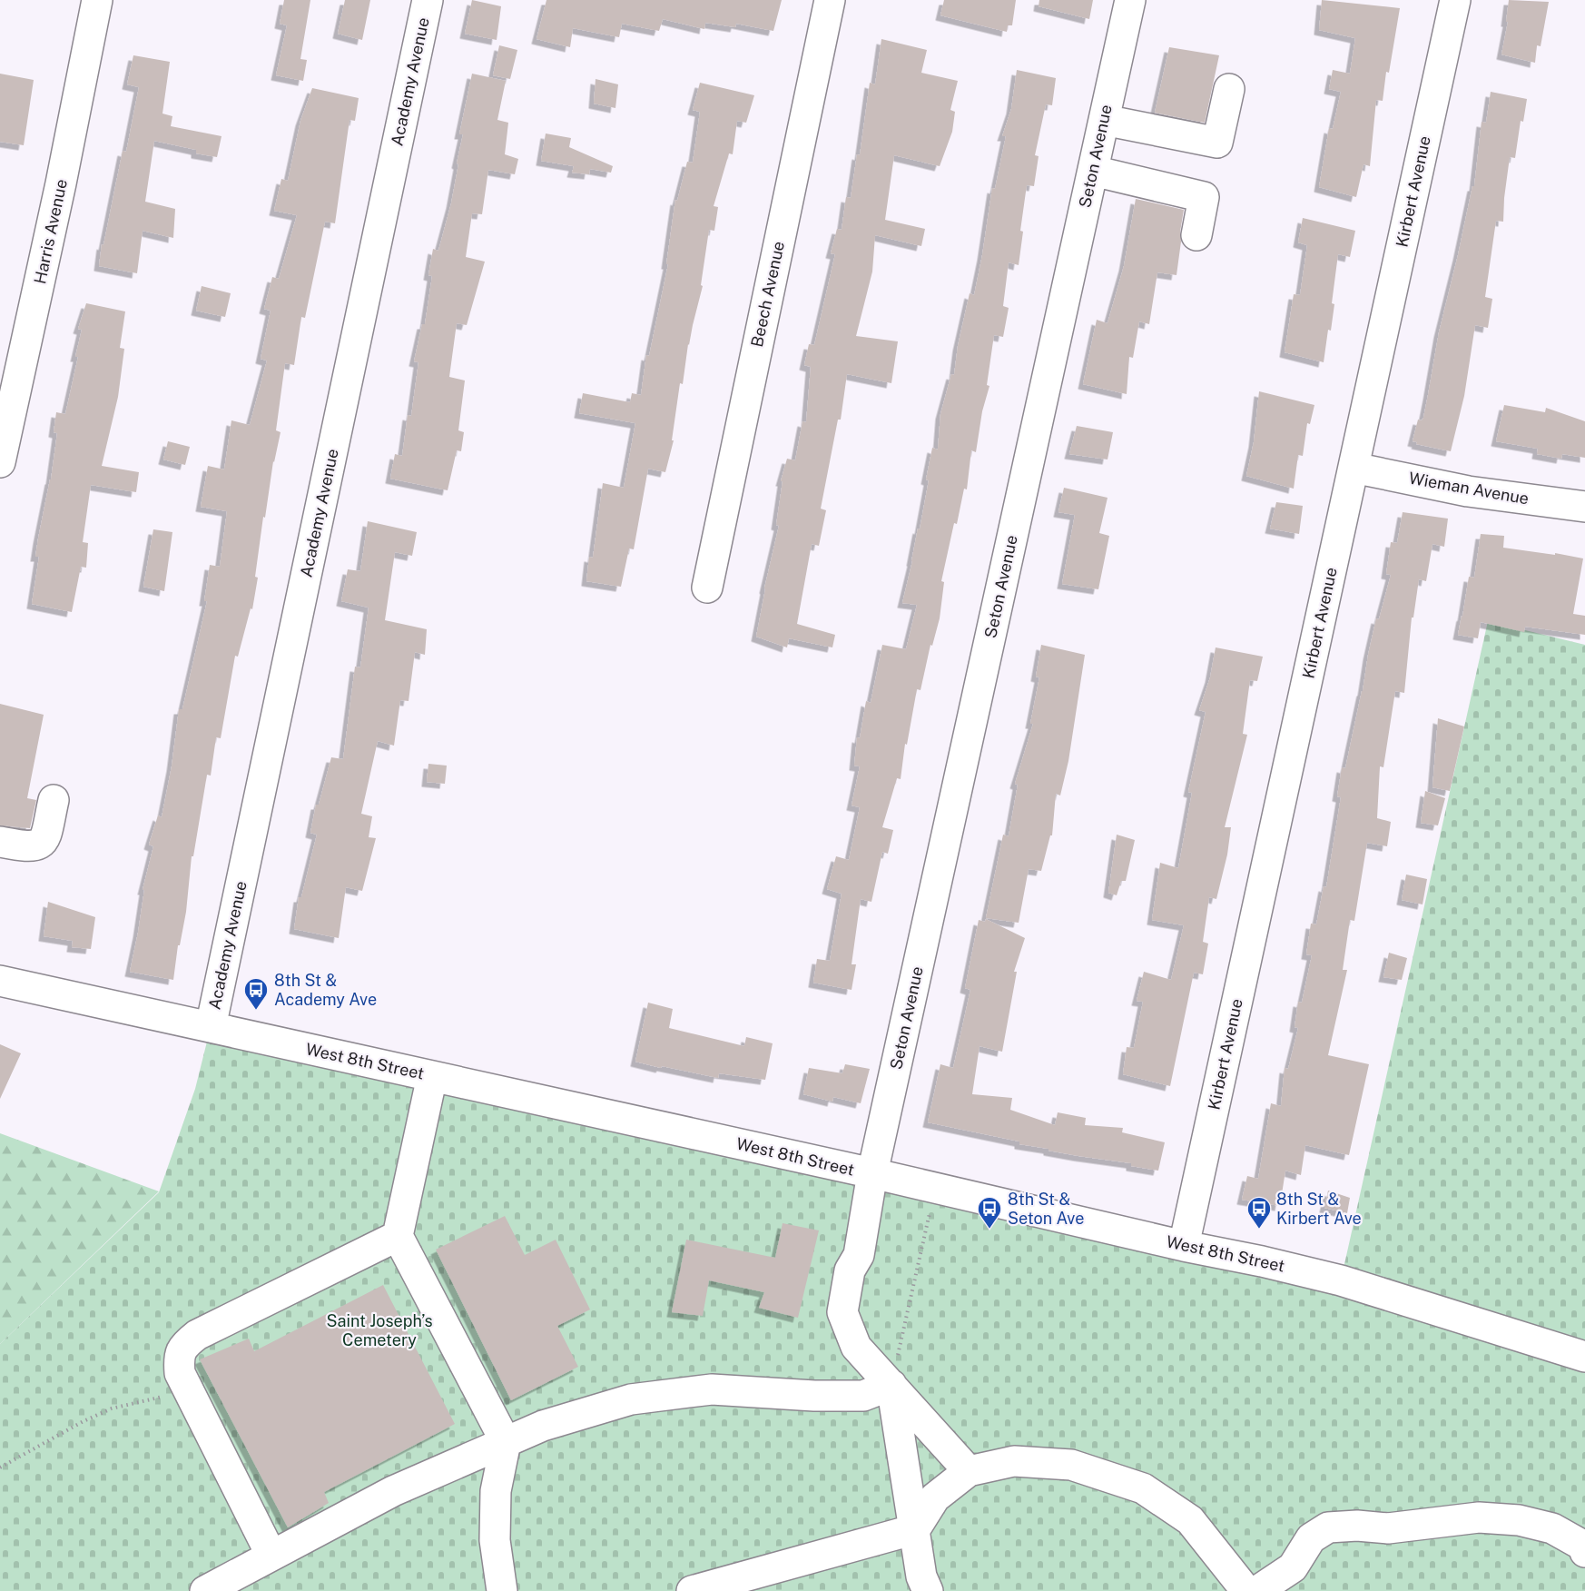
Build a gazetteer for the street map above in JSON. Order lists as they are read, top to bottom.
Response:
{
  "streets": {
    "street": [
      "Academy Avenue",
      "Seton Avenue",
      "Kirbert Avenue",
      "Harris Avenue",
      "Beech Avenue",
      "Wieman Avenue",
      "West 8th Street"
    ]
  },
  "crossings": [
    ["Academy Avenue", "West 8th Street"],
    ["Seton Avenue", "West 8th Street"],
    ["Kirbert Avenue", "Wieman Avenue"],
    ["Kirbert Avenue", "West 8th Street"]
  ],
  "parks": ["Saint Joseph’s Cemetery"],
  "places": {
    "bus stop": ["8th St & Academy Ave", "8th St & Seton Ave", "8th St & Kirbert Ave"]
  }
}
